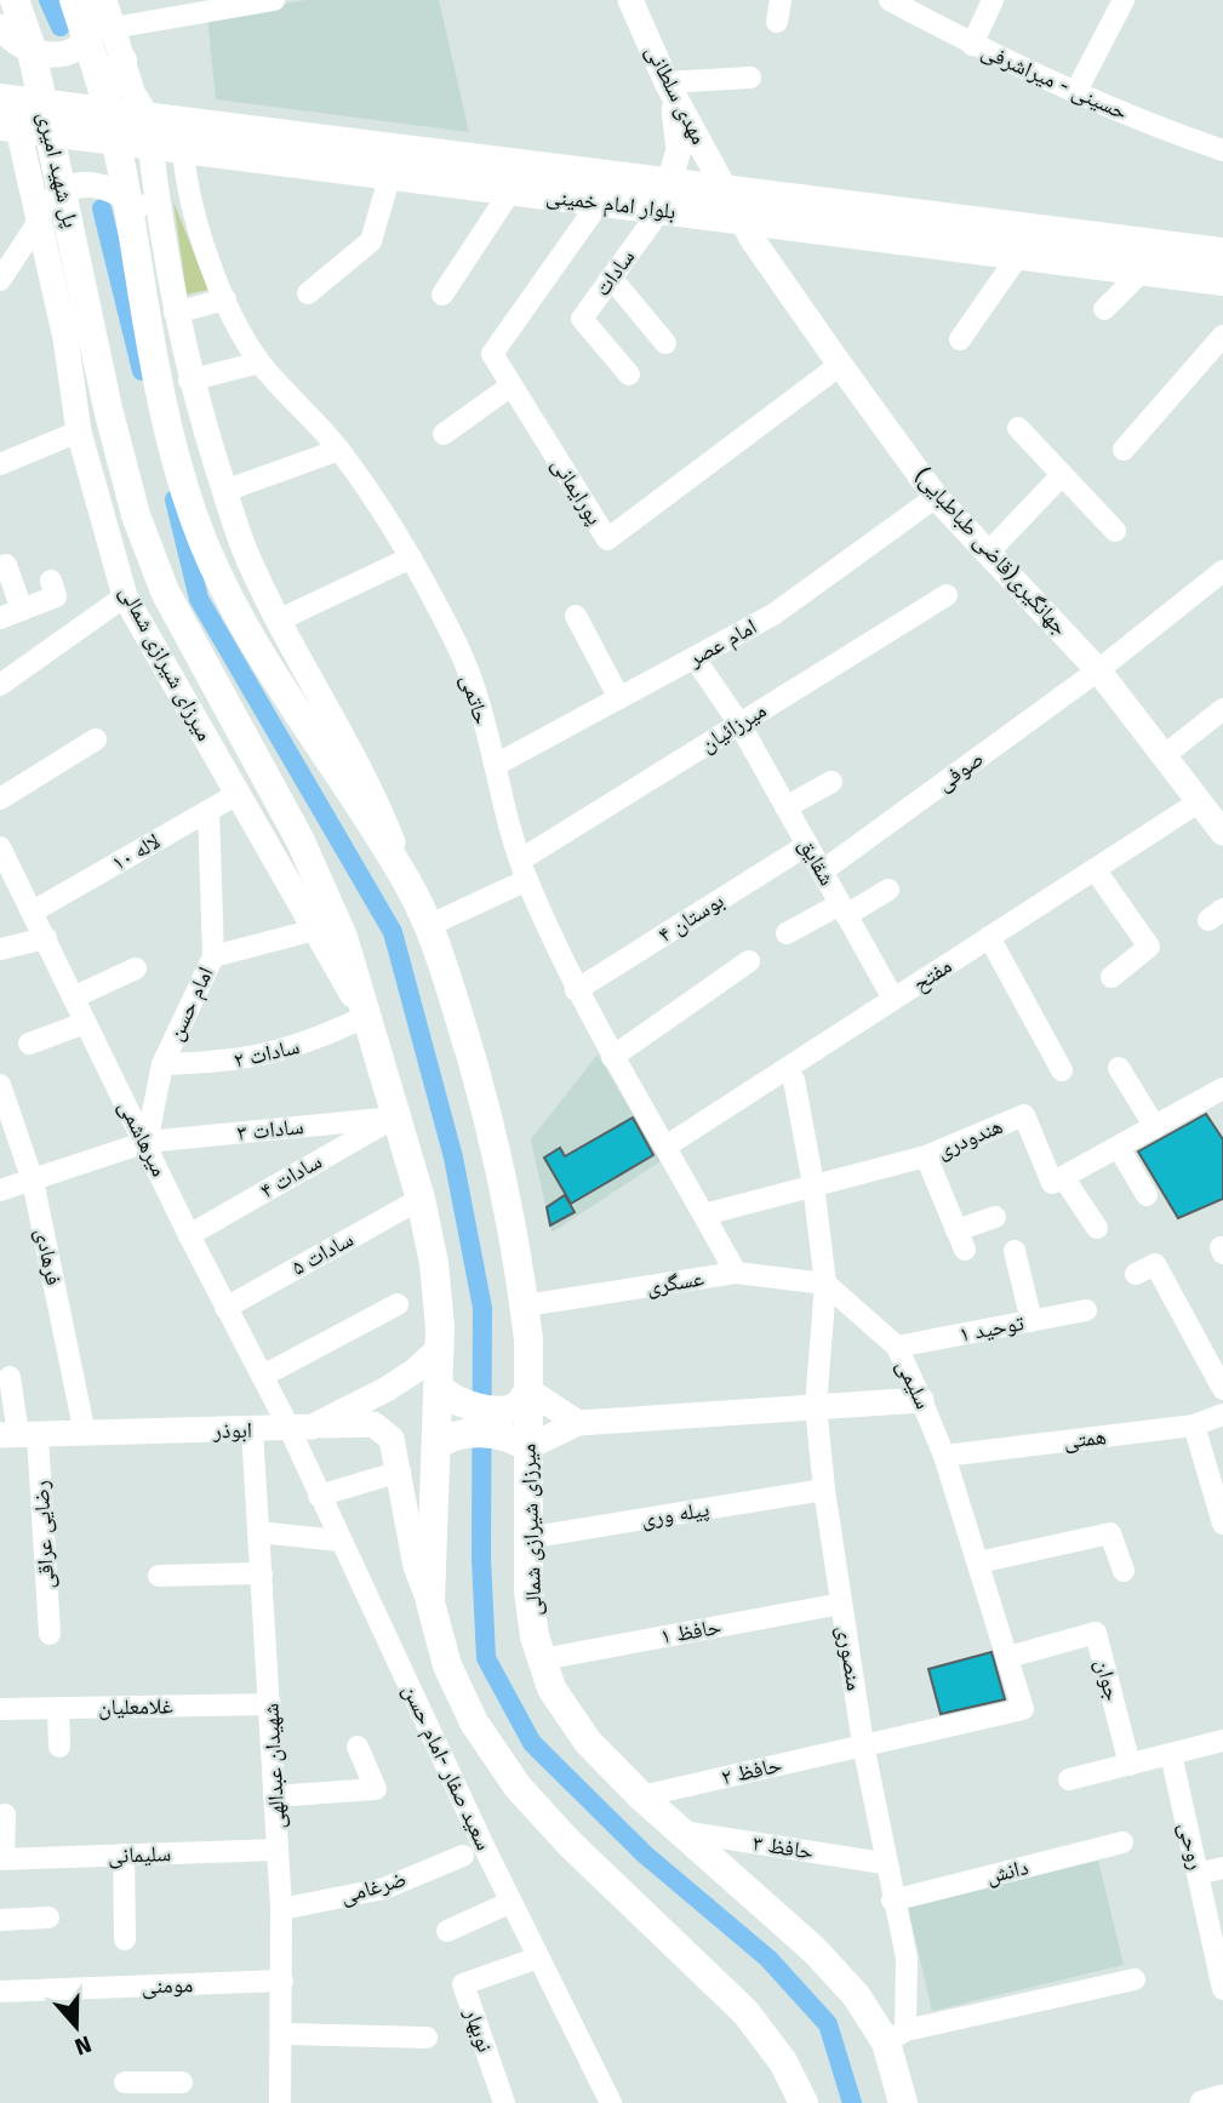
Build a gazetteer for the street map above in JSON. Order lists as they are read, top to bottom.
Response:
{
  "streets": {
    "main road": ["پل شهید امیری", "بلوار امام خمینی", "میرزای شیرازی شمالی"],
    "street": [
      "حسینی - میراشرفی",
      "مهدی سلطانی",
      "سادات",
      "پورایمانی",
      "جهانگیری(قاضی طباطبایی)",
      "امام عصر",
      "حاتمی",
      "میرزائیان",
      "صوفی",
      "لاله ۱۰",
      "شقایق",
      "بوستان ۴",
      "مفتح",
      "امام حسن",
      "سادات ۲",
      "سادات ۳",
      "میرهاشمی",
      "هندودری",
      "سادات ۴",
      "سادات ۵",
      "فرهادی",
      "عسگری",
      "توحید ۱",
      "سلیمی",
      "ابوذر",
      "همتی",
      "پیله وری",
      "رضایی عراقی",
      "حافظ ۱",
      "منصوری",
      "جوان",
      "غلامعلیان",
      "شهیدان عبدالهی",
      "سعید صفار -امام حسن",
      "حافظ ۲",
      "روحی",
      "حافظ ۳",
      "سلیمانی",
      "دانش",
      "ضرغامی",
      "مومنی",
      "نوبهار"
    ]
  },
  "crossings": [
    ["مهدی سلطانی", "بلوار امام خمینی"],
    ["مهدی سلطانی", "جهانگیری(قاضی طباطبایی)"],
    ["پل شهید امیری", "میرزای شیرازی شمالی"],
    ["بلوار امام خمینی", "سادات"],
    ["بلوار امام خمینی", "پورایمانی"],
    ["بلوار امام خمینی", "جهانگیری(قاضی طباطبایی)"],
    ["بلوار امام خمینی", "میرزای شیرازی شمالی"],
    ["بلوار امام خمینی", "حاتمی"],
    ["پورایمانی", "جهانگیری(قاضی طباطبایی)"],
    ["جهانگیری(قاضی طباطبایی)", "امام عصر"],
    ["جهانگیری(قاضی طباطبایی)", "صوفی"],
    ["جهانگیری(قاضی طباطبایی)", "مفتح"],
    ["امام عصر", "حاتمی"],
    ["امام عصر", "شقایق"],
    ["میرزای شیرازی شمالی", "میرزائیان"],
    ["میرزای شیرازی شمالی", "لاله ۱۰"],
    ["میرزای شیرازی شمالی", "سادات ۲"],
    ["میرزای شیرازی شمالی", "سادات ۳"],
    ["میرزای شیرازی شمالی", "سادات ۴"],
    ["میرزای شیرازی شمالی", "سادات ۵"],
    ["میرزای شیرازی شمالی", "عسگری"],
    ["میرزای شیرازی شمالی", "ابوذر"],
    ["میرزای شیرازی شمالی", "پیله وری"],
    ["میرزای شیرازی شمالی", "حافظ ۱"],
    ["میرزای شیرازی شمالی", "منصوری"],
    ["میرزای شیرازی شمالی", "حافظ ۲"],
    ["میرزای شیرازی شمالی", "حافظ ۳"],
    ["حاتمی", "میرزائیان"],
    ["حاتمی", "بوستان ۴"],
    ["حاتمی", "مفتح"],
    ["حاتمی", "هندودری"],
    ["حاتمی", "عسگری"],
    ["میرزائیان", "شقایق"],
    ["صوفی", "شقایق"],
    ["لاله ۱۰", "امام حسن"],
    ["لاله ۱۰", "میرهاشمی"],
    ["شقایق", "بوستان ۴"],
    ["شقایق", "مفتح"],
    ["امام حسن", "سادات ۲"],
    ["امام حسن", "سادات ۳"],
    ["امام حسن", "میرهاشمی"],
    ["سادات ۳", "میرهاشمی"],
    ["سادات ۳", "سادات ۴"],
    ["سادات ۳", "فرهادی"],
    ["میرهاشمی", "سادات ۴"],
    ["میرهاشمی", "سادات ۵"],
    ["میرهاشمی", "ابوذر"],
    ["میرهاشمی", "سعید صفار -امام حسن"],
    ["فرهادی", "ابوذر"],
    ["عسگری", "سلیمی"],
    ["عسگری", "منصوری"],
    ["توحید ۱", "سلیمی"],
    ["سلیمی", "همتی"],
    ["سلیمی", "منصوری"],
    ["سلیمی", "جوان"],
    ["سلیمی", "حافظ ۲"],
    ["ابوذر", "رضایی عراقی"],
    ["ابوذر", "شهیدان عبدالهی"],
    ["ابوذر", "سعید صفار -امام حسن"],
    ["پیله وری", "منصوری"],
    ["حافظ ۱", "منصوری"],
    ["منصوری", "حافظ ۲"],
    ["منصوری", "حافظ ۳"],
    ["منصوری", "دانش"],
    ["غلامعلیان", "شهیدان عبدالهی"],
    ["شهیدان عبدالهی", "سلیمانی"],
    ["شهیدان عبدالهی", "ضرغامی"],
    ["شهیدان عبدالهی", "مومنی"],
    ["سعید صفار -امام حسن", "نوبهار"]
  ],
  "north": "bottom"
}
